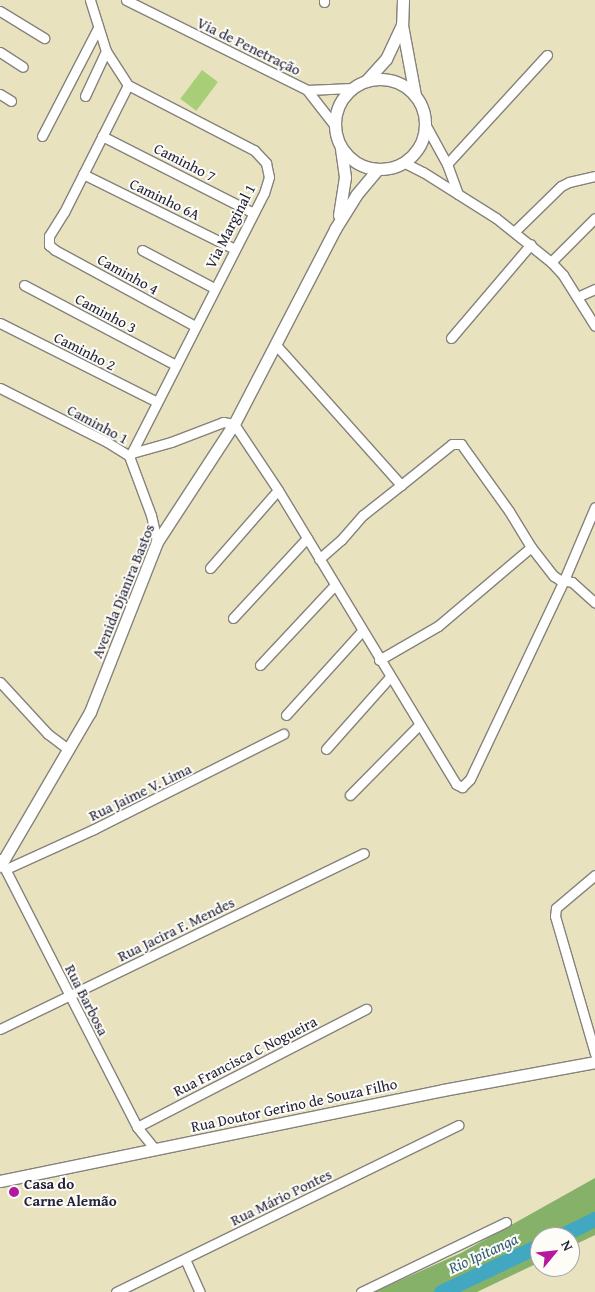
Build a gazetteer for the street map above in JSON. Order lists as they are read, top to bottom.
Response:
{
  "streets": {
    "main road": ["Avenida Djanira Bastos", "Rua Doutor Gerino de Souza Filho"],
    "street": [
      "Via de Penetração",
      "Caminho 7",
      "Caminho 6A",
      "Via Marginal 1",
      "Caminho 4",
      "Caminho 3",
      "Caminho 2",
      "Caminho 1",
      "Rua Jaime V. Lima",
      "Rua Jacira F. Mendes",
      "Rua Barbosa",
      "Rua Francisca C Nogueira",
      "Rua Mário Pontes"
    ]
  },
  "crossings": [
    ["Via de Penetração", "Avenida Djanira Bastos"],
    ["Caminho 7", "Via Marginal 1"],
    ["Caminho 6A", "Via Marginal 1"],
    ["Caminho 6A", "Caminho 4"],
    ["Via Marginal 1", "Caminho 4"],
    ["Via Marginal 1", "Caminho 3"],
    ["Via Marginal 1", "Caminho 2"],
    ["Via Marginal 1", "Caminho 1"],
    ["Caminho 1", "Avenida Djanira Bastos"],
    ["Avenida Djanira Bastos", "Rua Jaime V. Lima"],
    ["Avenida Djanira Bastos", "Rua Barbosa"],
    ["Rua Jaime V. Lima", "Rua Barbosa"],
    ["Rua Jacira F. Mendes", "Rua Barbosa"],
    ["Rua Barbosa", "Rua Francisca C Nogueira"],
    ["Rua Barbosa", "Rua Doutor Gerino de Souza Filho"]
  ],
  "water": ["Rio Ipitanga"],
  "places": ["Casa do Carne Alemão"],
  "north": "top right"
}
